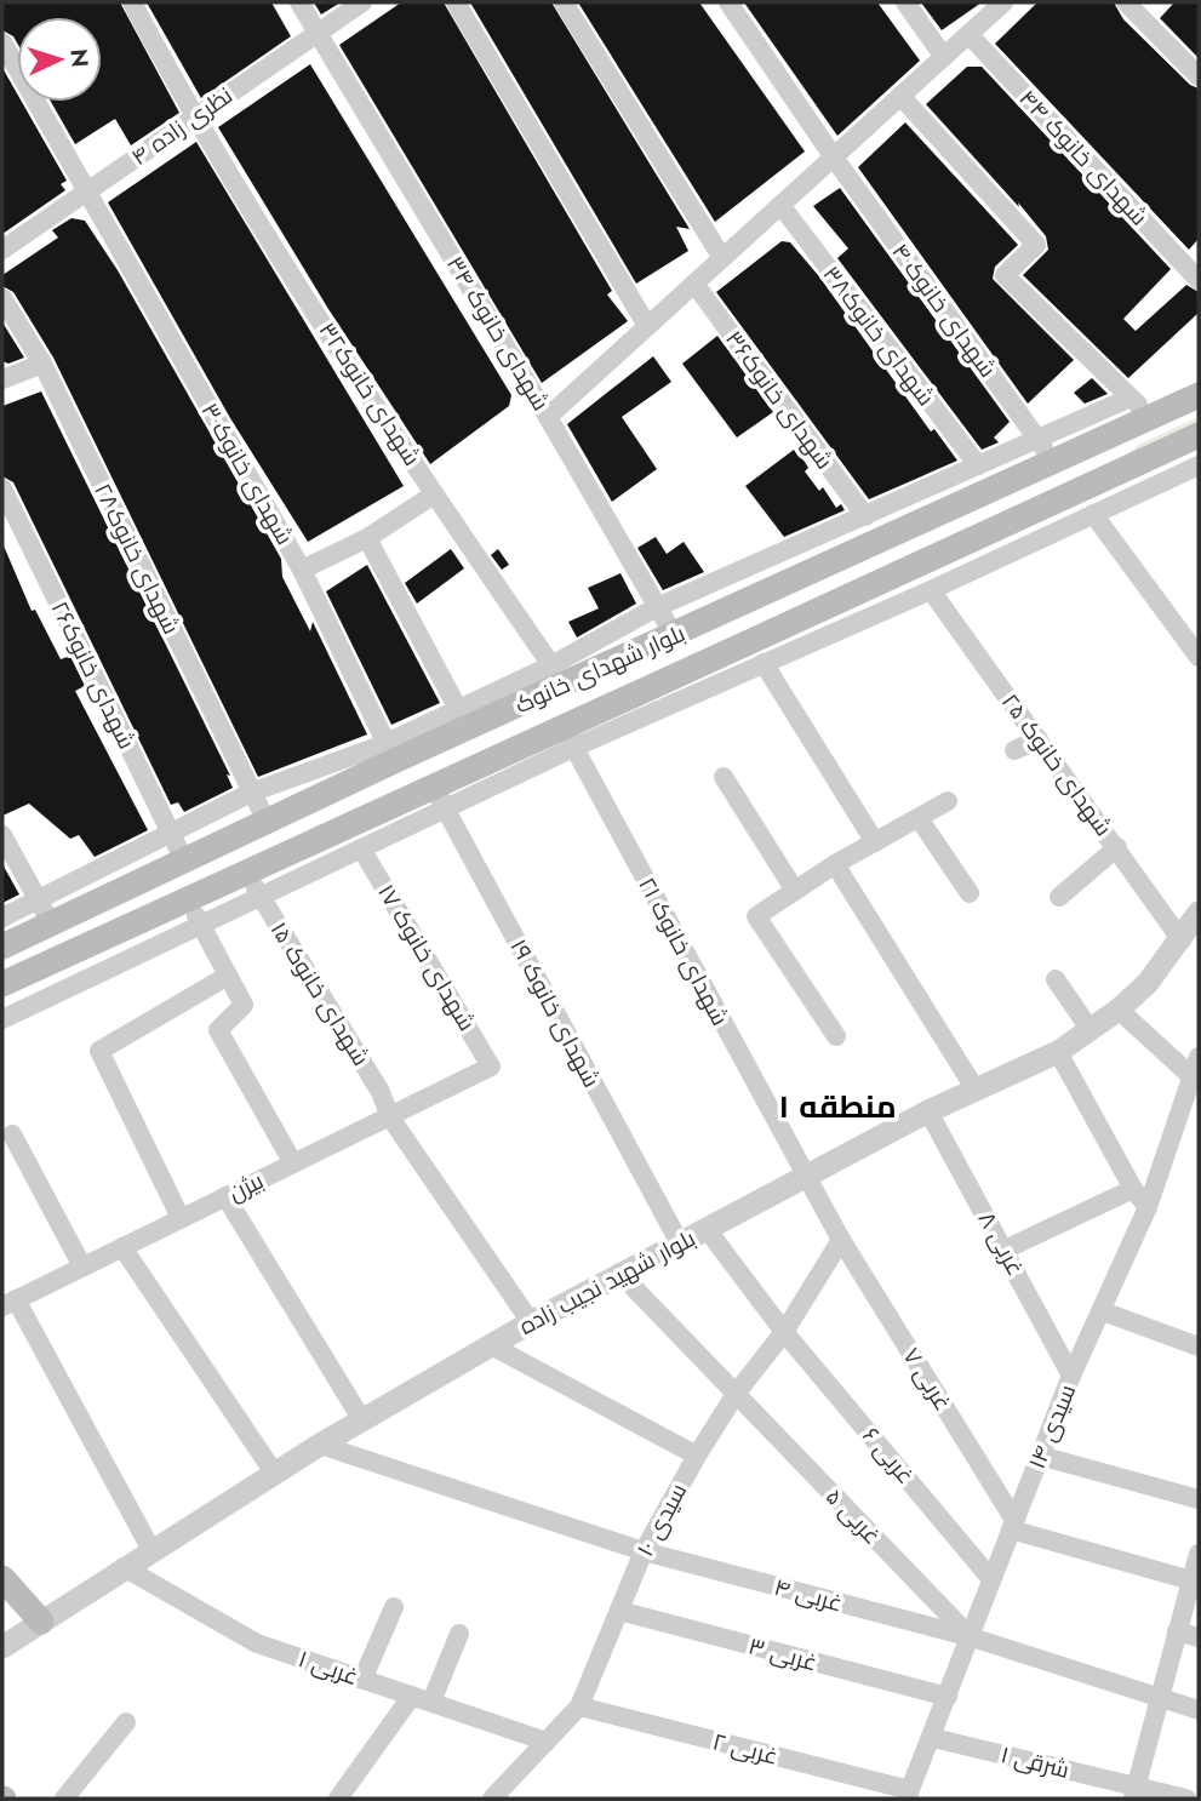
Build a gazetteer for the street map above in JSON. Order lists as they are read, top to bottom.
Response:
{
  "streets": {
    "main road": ["بلوار شهدای خانوک"],
    "street": [
      "نظری زاده ۴",
      "۴۴ شهدای خانوک",
      "شهدای خانوک۴۰",
      "۳۴ شهدای خانوک",
      "شهدای خانوک۳۸",
      "شهدای خانوک۳۲",
      "شهدای خانوک۳۶",
      "شهدای خانوک۳۰",
      "شهدای خانوک۲۸",
      "شهدای خانوک۲۶",
      "شهدای خانوک ۲۵",
      "شهدای خانوک ۲۱",
      "شهدای خانوک ۱۷",
      "شهدای خانوک ۱۵",
      "شهدای خانوک ۱۹",
      "بیژن",
      "غربی ۸",
      "بلوار شهید نجیب زاده",
      "غربی ۷",
      "سیدی ۱۴",
      "غربی ۶",
      "غربی ۵",
      "سیدی ۱۰",
      "غربی ۴",
      "غربی ۳",
      "غربی ۱",
      "غربی ۲",
      "شرقی ۱"
    ]
  },
  "crossings": [
    ["نظری زاده ۴", "۳۴ شهدای خانوک"],
    ["نظری زاده ۴", "شهدای خانوک۳۲"],
    ["نظری زاده ۴", "شهدای خانوک۳۰"],
    ["شهدای خانوک۴۰", "بلوار شهدای خانوک"],
    ["۳۴ شهدای خانوک", "بلوار شهدای خانوک"],
    ["شهدای خانوک۳۰", "بلوار شهدای خانوک"],
    ["شهدای خانوک۲۸", "بلوار شهدای خانوک"],
    ["بلوار شهدای خانوک", "شهدای خانوک۲۶"],
    ["بلوار شهدای خانوک", "شهدای خانوک ۲۱"],
    ["بلوار شهدای خانوک", "شهدای خانوک ۱۵"],
    ["بلوار شهدای خانوک", "شهدای خانوک ۱۹"],
    ["شهدای خانوک ۲۵", "بلوار شهید نجیب زاده"],
    ["شهدای خانوک ۲۱", "بلوار شهید نجیب زاده"],
    ["شهدای خانوک ۱۷", "بیژن"],
    ["شهدای خانوک ۱۵", "بیژن"],
    ["شهدای خانوک ۱۵", "بلوار شهید نجیب زاده"],
    ["شهدای خانوک ۱۹", "بلوار شهید نجیب زاده"],
    ["غربی ۸", "بلوار شهید نجیب زاده"],
    ["غربی ۸", "سیدی ۱۴"],
    ["بلوار شهید نجیب زاده", "غربی ۱"],
    ["غربی ۷", "سیدی ۱۴"],
    ["غربی ۷", "سیدی ۱۰"],
    ["سیدی ۱۴", "غربی ۶"],
    ["سیدی ۱۴", "غربی ۵"],
    ["سیدی ۱۴", "غربی ۴"],
    ["سیدی ۱۴", "غربی ۳"],
    ["سیدی ۱۴", "غربی ۲"],
    ["سیدی ۱۴", "شرقی ۱"],
    ["غربی ۶", "سیدی ۱۰"],
    ["غربی ۵", "سیدی ۱۰"],
    ["غربی ۵", "غربی ۴"],
    ["سیدی ۱۰", "غربی ۴"],
    ["سیدی ۱۰", "غربی ۳"],
    ["سیدی ۱۰", "غربی ۱"],
    ["سیدی ۱۰", "غربی ۲"]
  ],
  "districts": ["منطقه ۱"],
  "north": "right"
}
